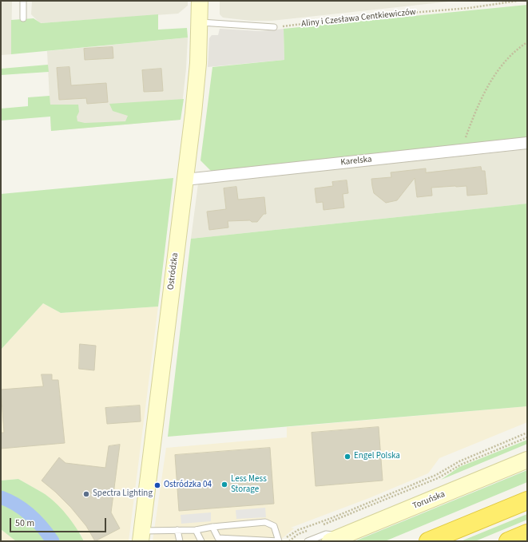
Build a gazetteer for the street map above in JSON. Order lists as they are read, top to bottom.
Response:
{
  "streets": {
    "street": ["Karelska", "Ostródzka", "Toruńska"],
    "path": ["Aliny i Czesława Centkiewiczów"]
  },
  "crossings": [
    ["Karelska", "Ostródzka"]
  ],
  "places": [
    "Engel Polska",
    "Less Mess Storage",
    "Ostródzka 04",
    "Spectra Lighting"
  ],
  "scale_bar": "50 m"
}
